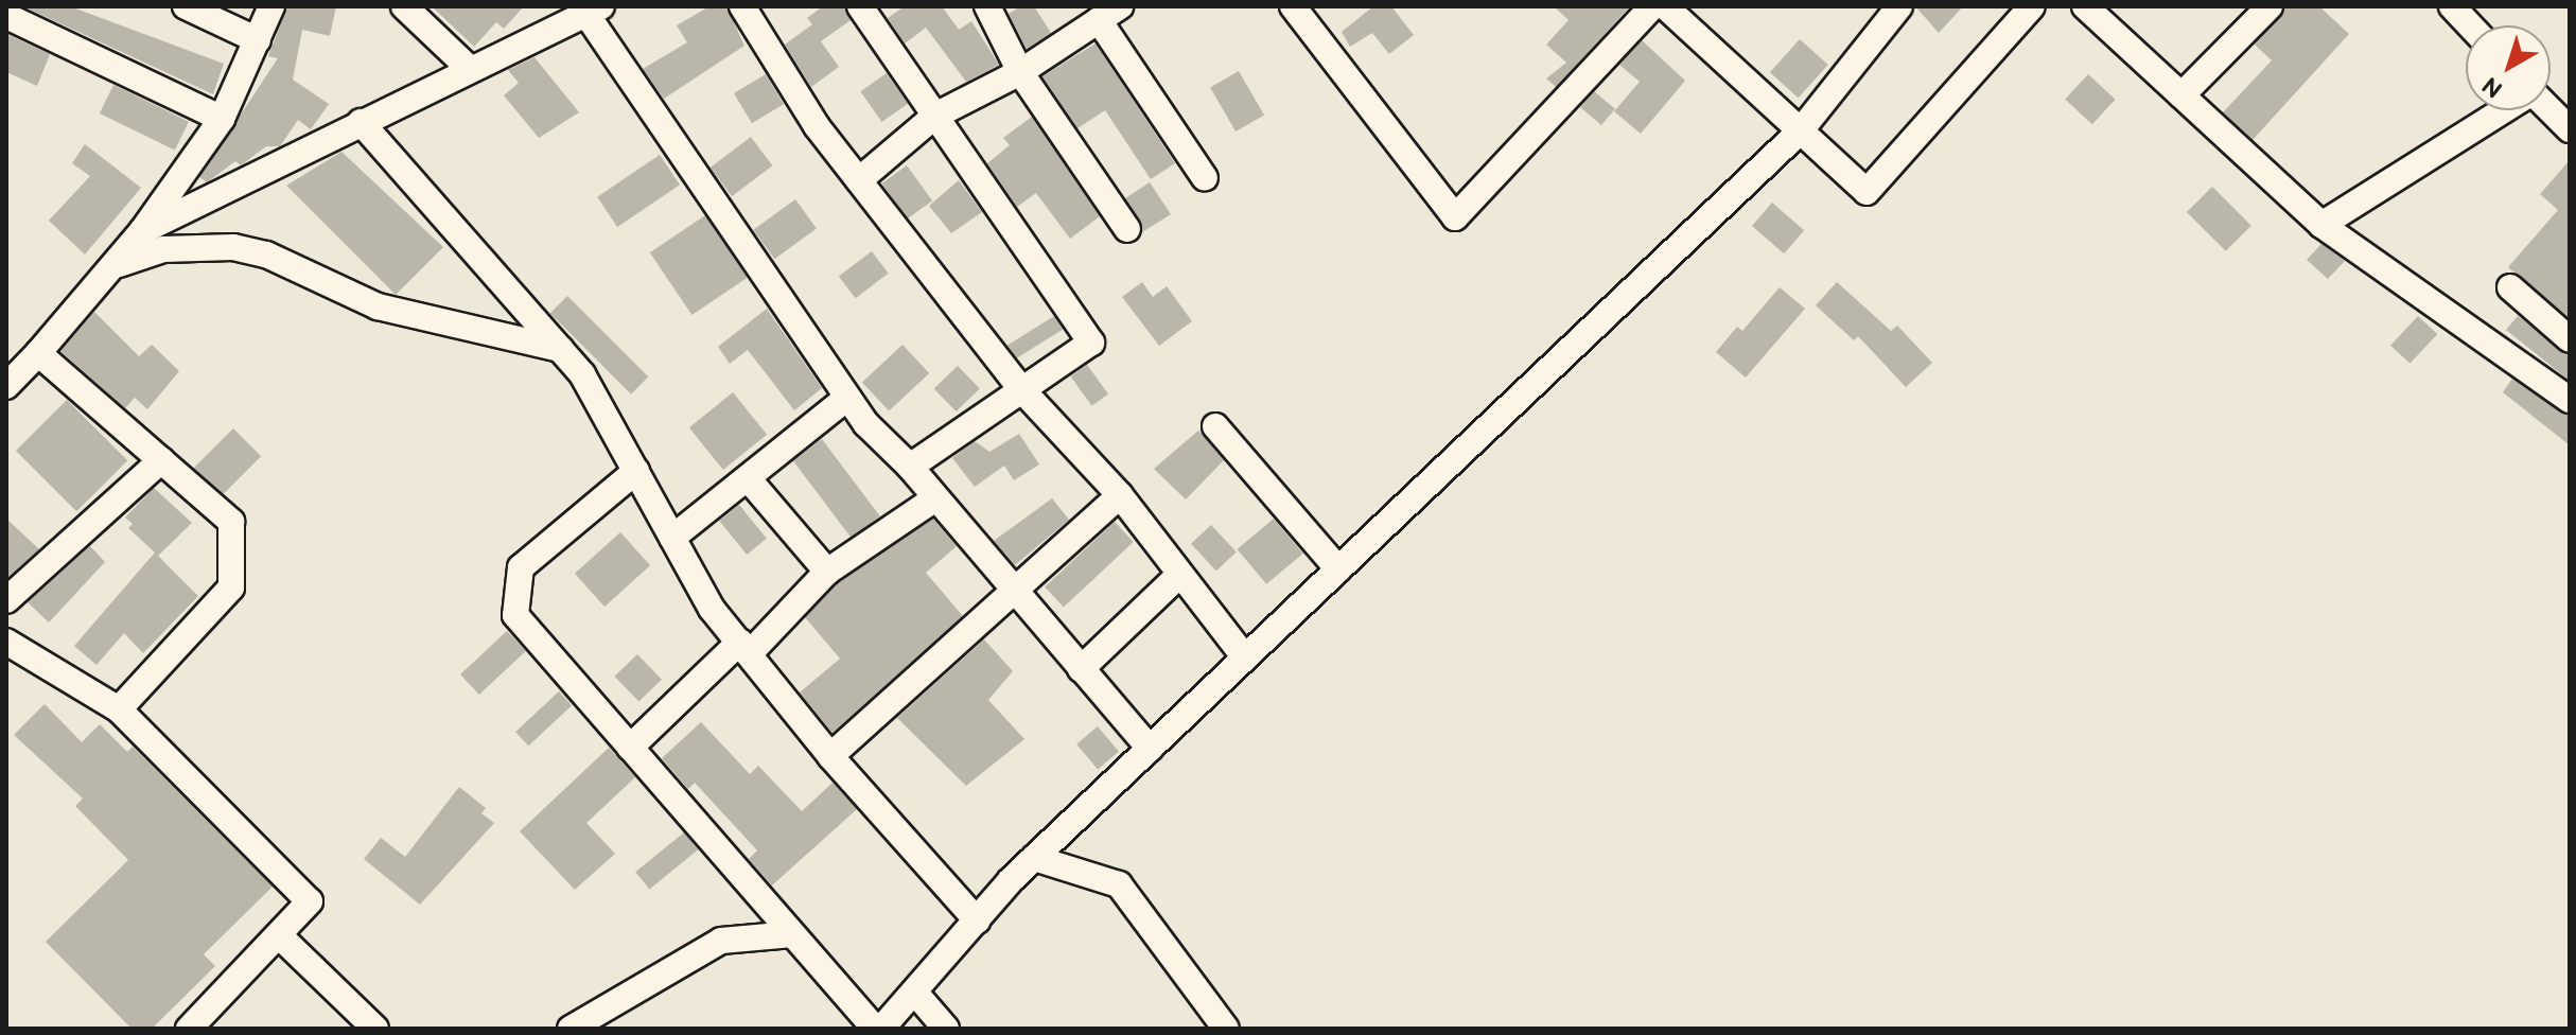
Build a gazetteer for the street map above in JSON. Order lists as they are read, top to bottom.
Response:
{
  "north": "bottom left"
}
